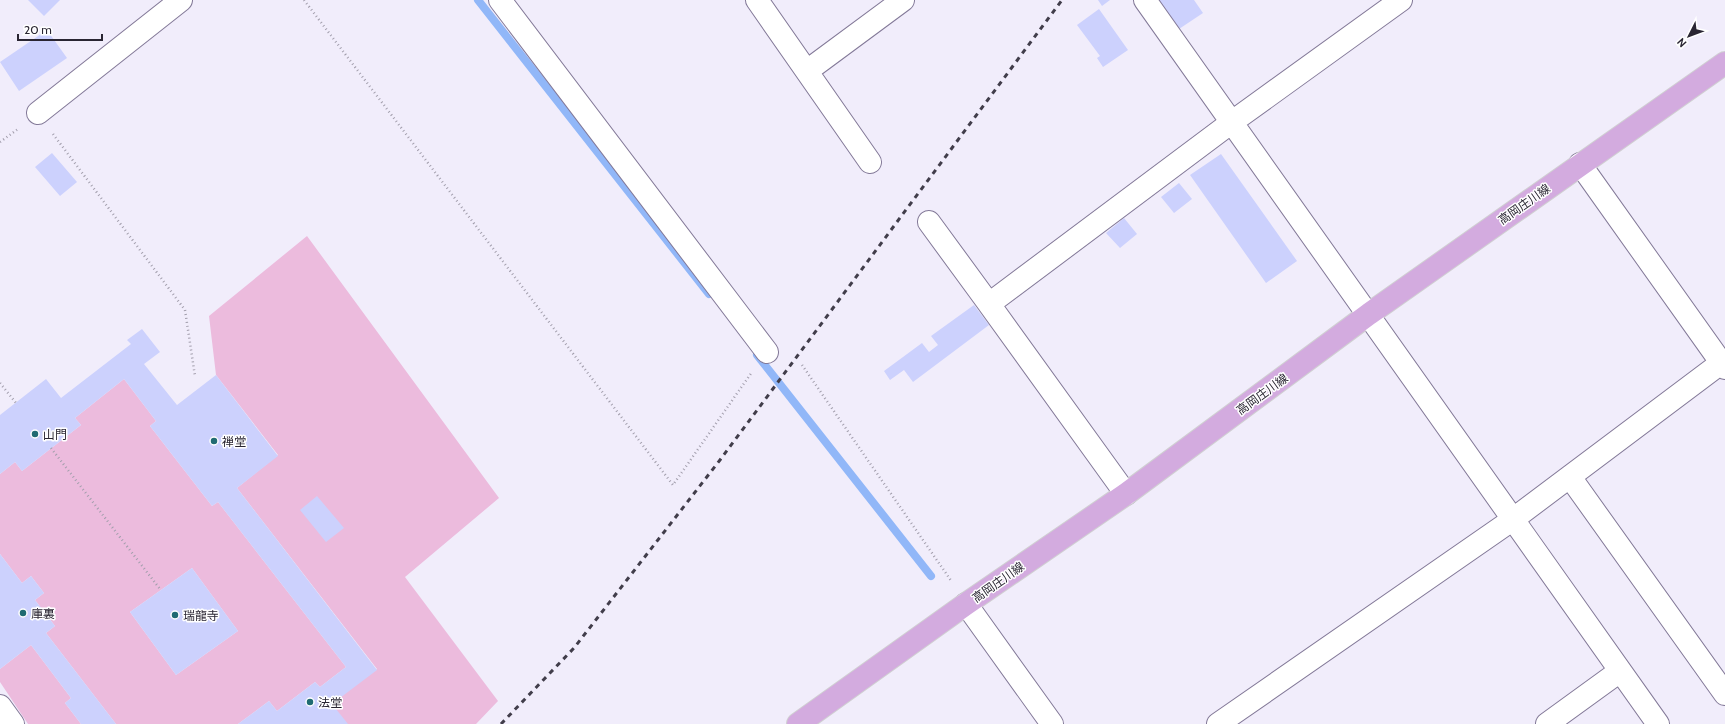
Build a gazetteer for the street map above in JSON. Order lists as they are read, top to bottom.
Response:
{
  "streets": {
    "main road": ["高岡庄川線"]
  },
  "places": [
    "山門",
    "禅堂",
    "庫裏",
    "瑞龍寺",
    "法堂"
  ],
  "scale_bar": "20 m",
  "north": "bottom left"
}
